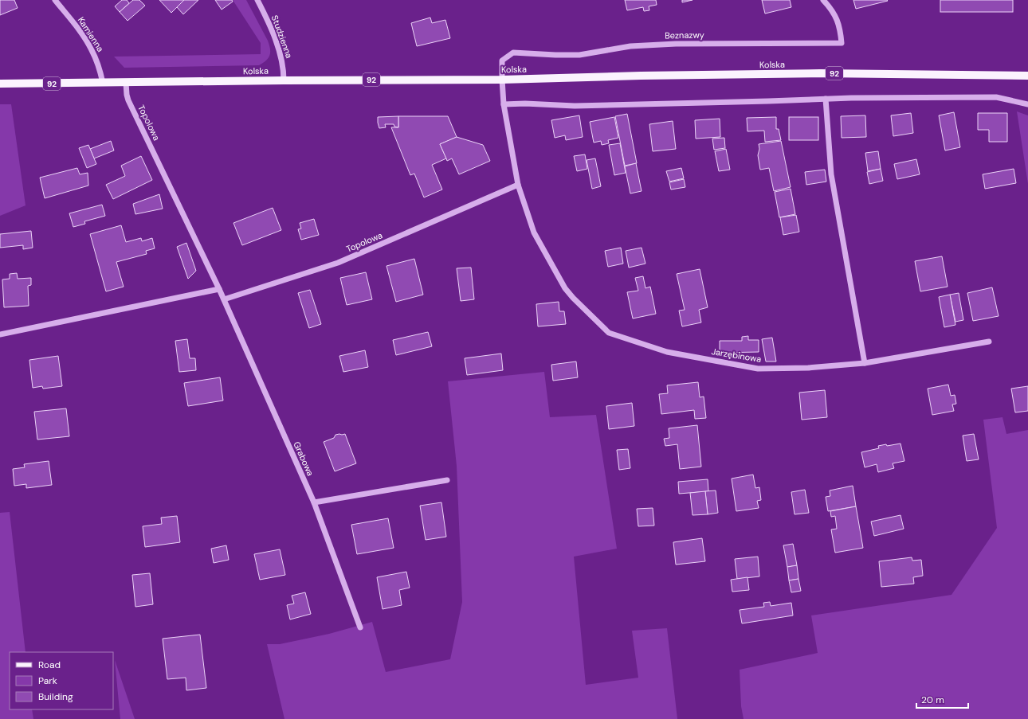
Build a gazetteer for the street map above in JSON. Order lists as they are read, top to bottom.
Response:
{
  "streets": {
    "main road": ["Kolska", "92"],
    "street": [
      "Kamienna",
      "Beznazwy",
      "Studzienna",
      "Topolowa",
      "Jarzębinowa",
      "Grabowa"
    ]
  },
  "crossings": [
    ["Kamienna", "Kolska"],
    ["Beznazwy", "Kolska"],
    ["Studzienna", "Kolska"],
    ["Kolska", "Topolowa"],
    ["Topolowa", "Jarzębinowa"],
    ["Topolowa", "Grabowa"]
  ],
  "legend": ["Road", "Park", "Building"],
  "scale_bar": "20 m"
}
